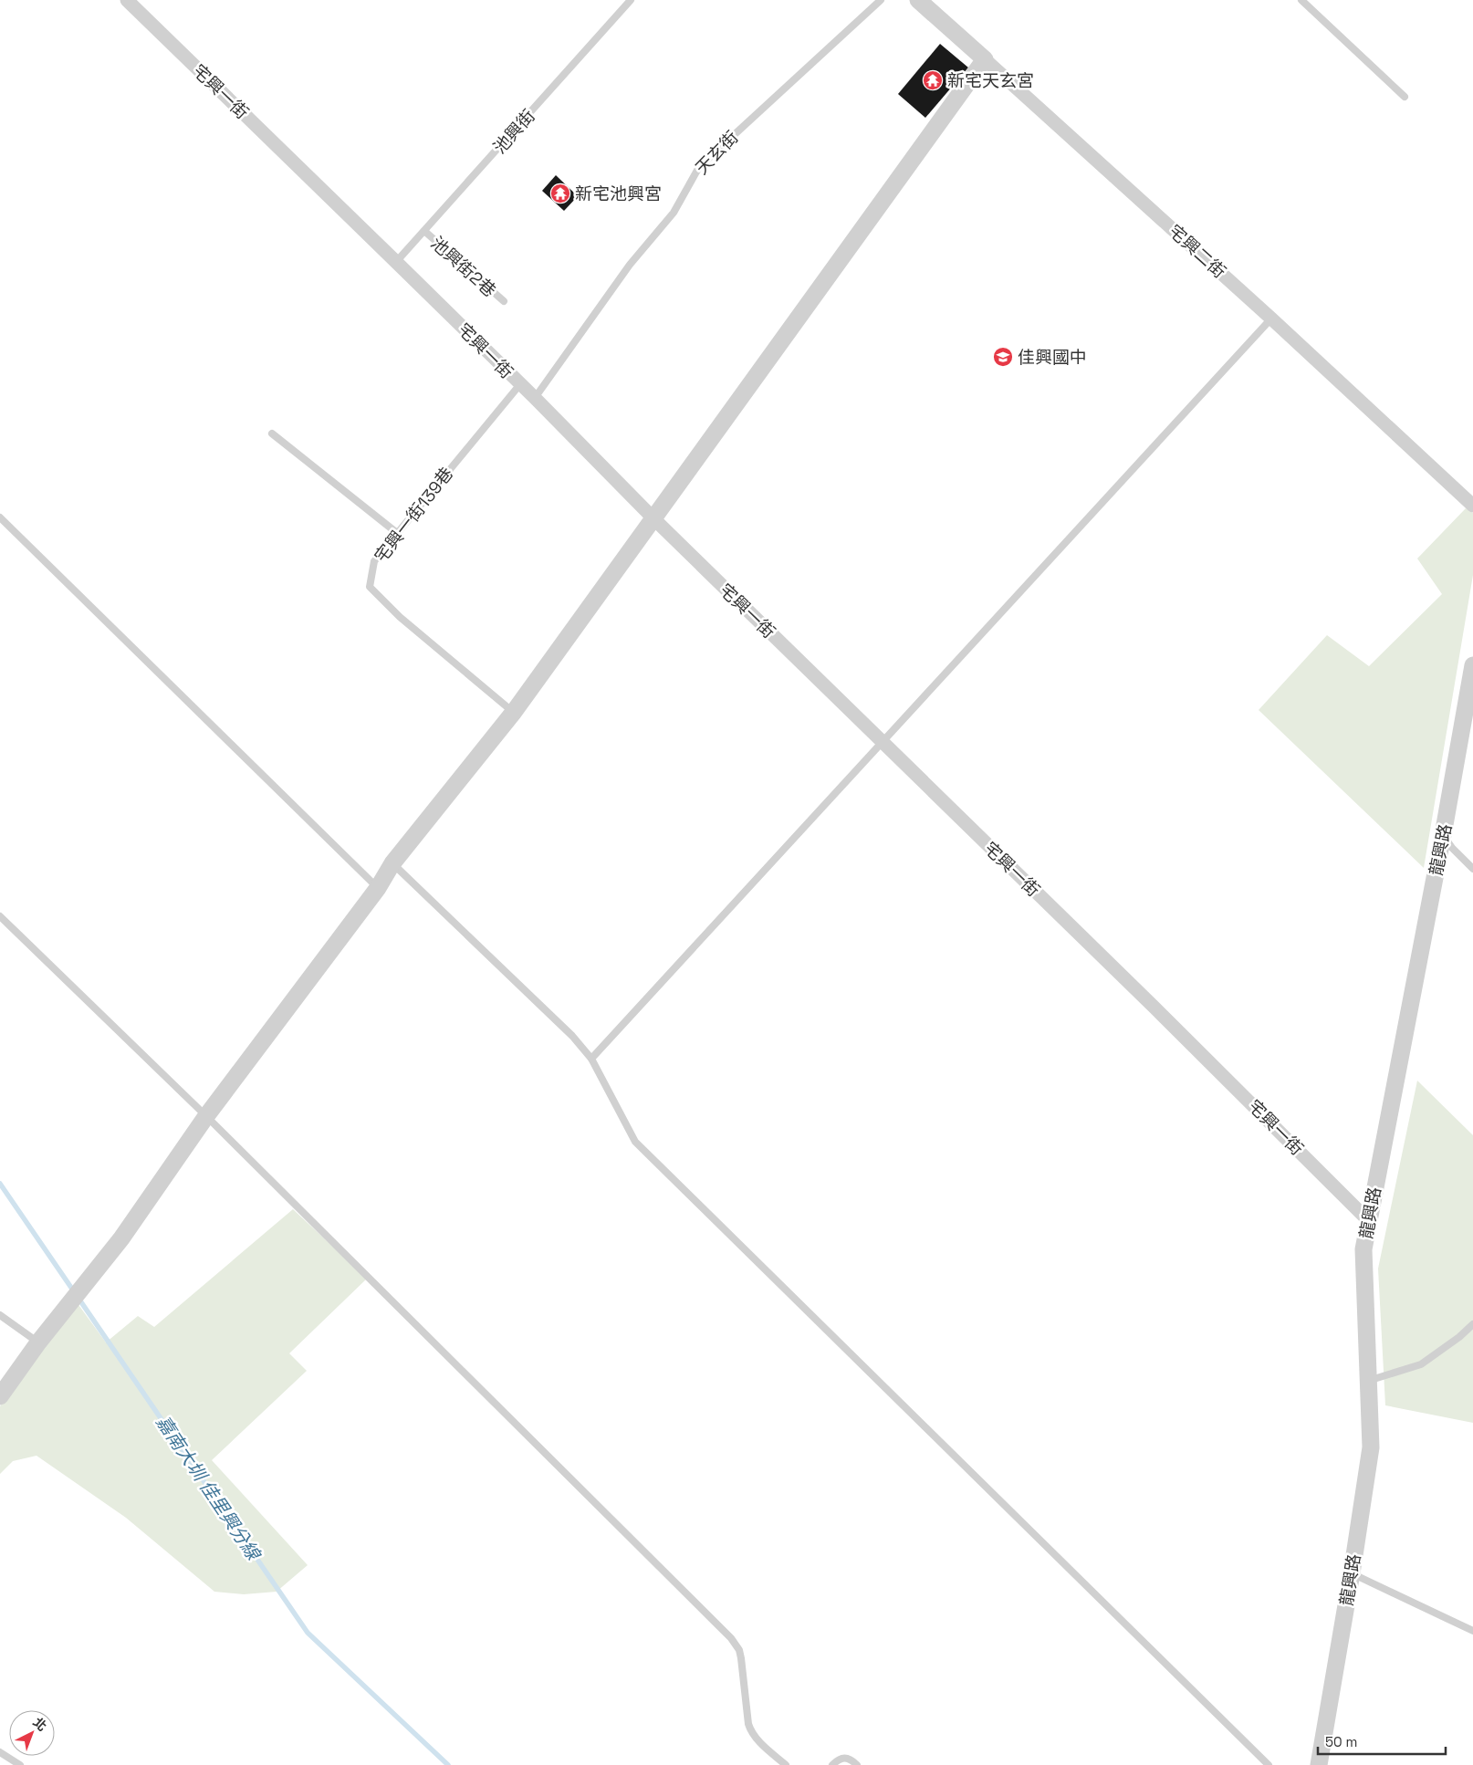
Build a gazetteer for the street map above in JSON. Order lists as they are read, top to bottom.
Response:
{
  "streets": {
    "street": ["宅興一街", "宅興二街", "龍興路"],
    "lane": [
      "池興街",
      "天玄街",
      "池興街2巷",
      "宅興一街139巷"
    ]
  },
  "crossings": [
    ["宅興一街", "池興街"],
    ["宅興一街", "天玄街"],
    ["宅興一街", "宅興一街139巷"],
    ["宅興一街", "龍興路"],
    ["池興街", "池興街2巷"]
  ],
  "water": ["嘉南大圳 佳里興分線"],
  "places": {
    "temple": ["新宅天玄宮", "新宅池興宮"],
    "school or university": ["佳興國中"]
  },
  "scale_bar": "50 m",
  "north": "top right"
}
